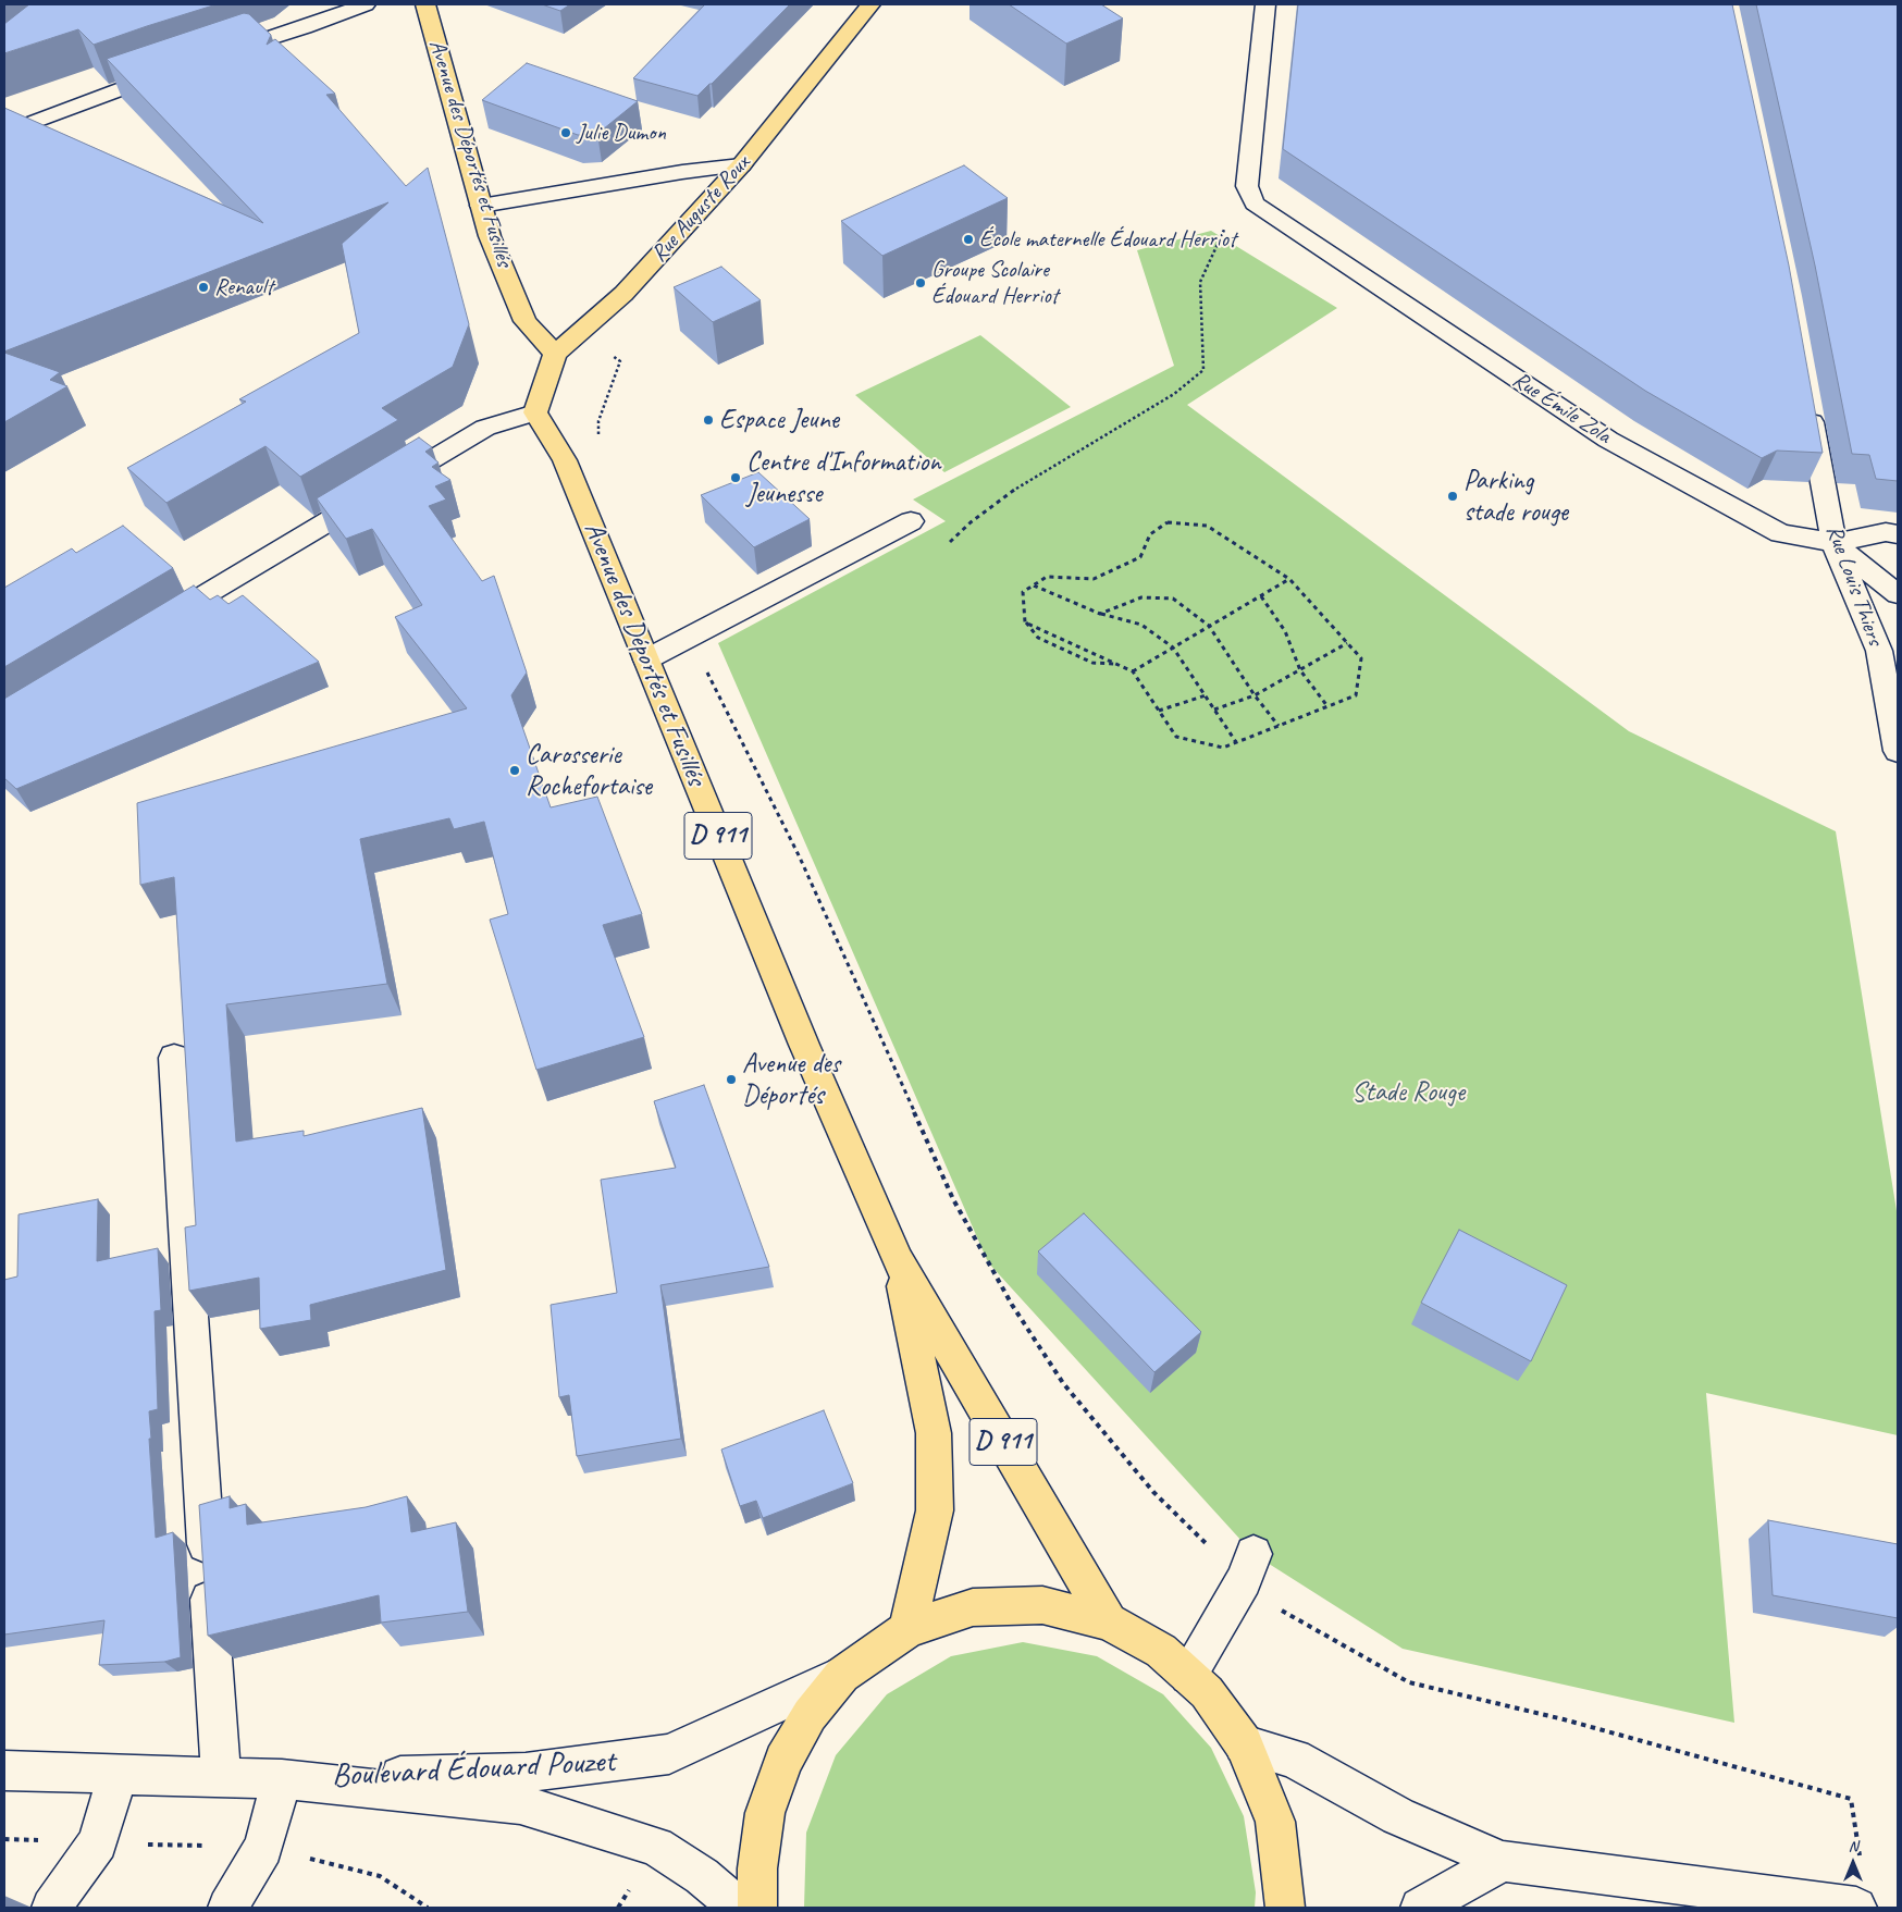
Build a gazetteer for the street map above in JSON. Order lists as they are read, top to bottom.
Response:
{
  "streets": {
    "main road": ["Avenue des Déportés et Fusillés", "Rue Auguste Roux", "D 911"],
    "street": ["Rue Émile Zola", "Rue Louis Thiers", "Boulevard Édouard Pouzet"]
  },
  "crossings": [
    ["Avenue des Déportés et Fusillés", "Rue Auguste Roux"],
    ["Rue Émile Zola", "Rue Louis Thiers"]
  ],
  "parks": ["Stade Rouge"],
  "places": [
    "Julie Dumon",
    "École maternelle Édouard Herriot",
    "Groupe Scolaire Édouard Herriot",
    "Renault",
    "Espace Jeune",
    "Centre d'Information Jeunesse",
    "Parking stade rouge",
    "Carosserie Rochefortaise",
    "Avenue des Déportés"
  ],
  "north": "top"
}
